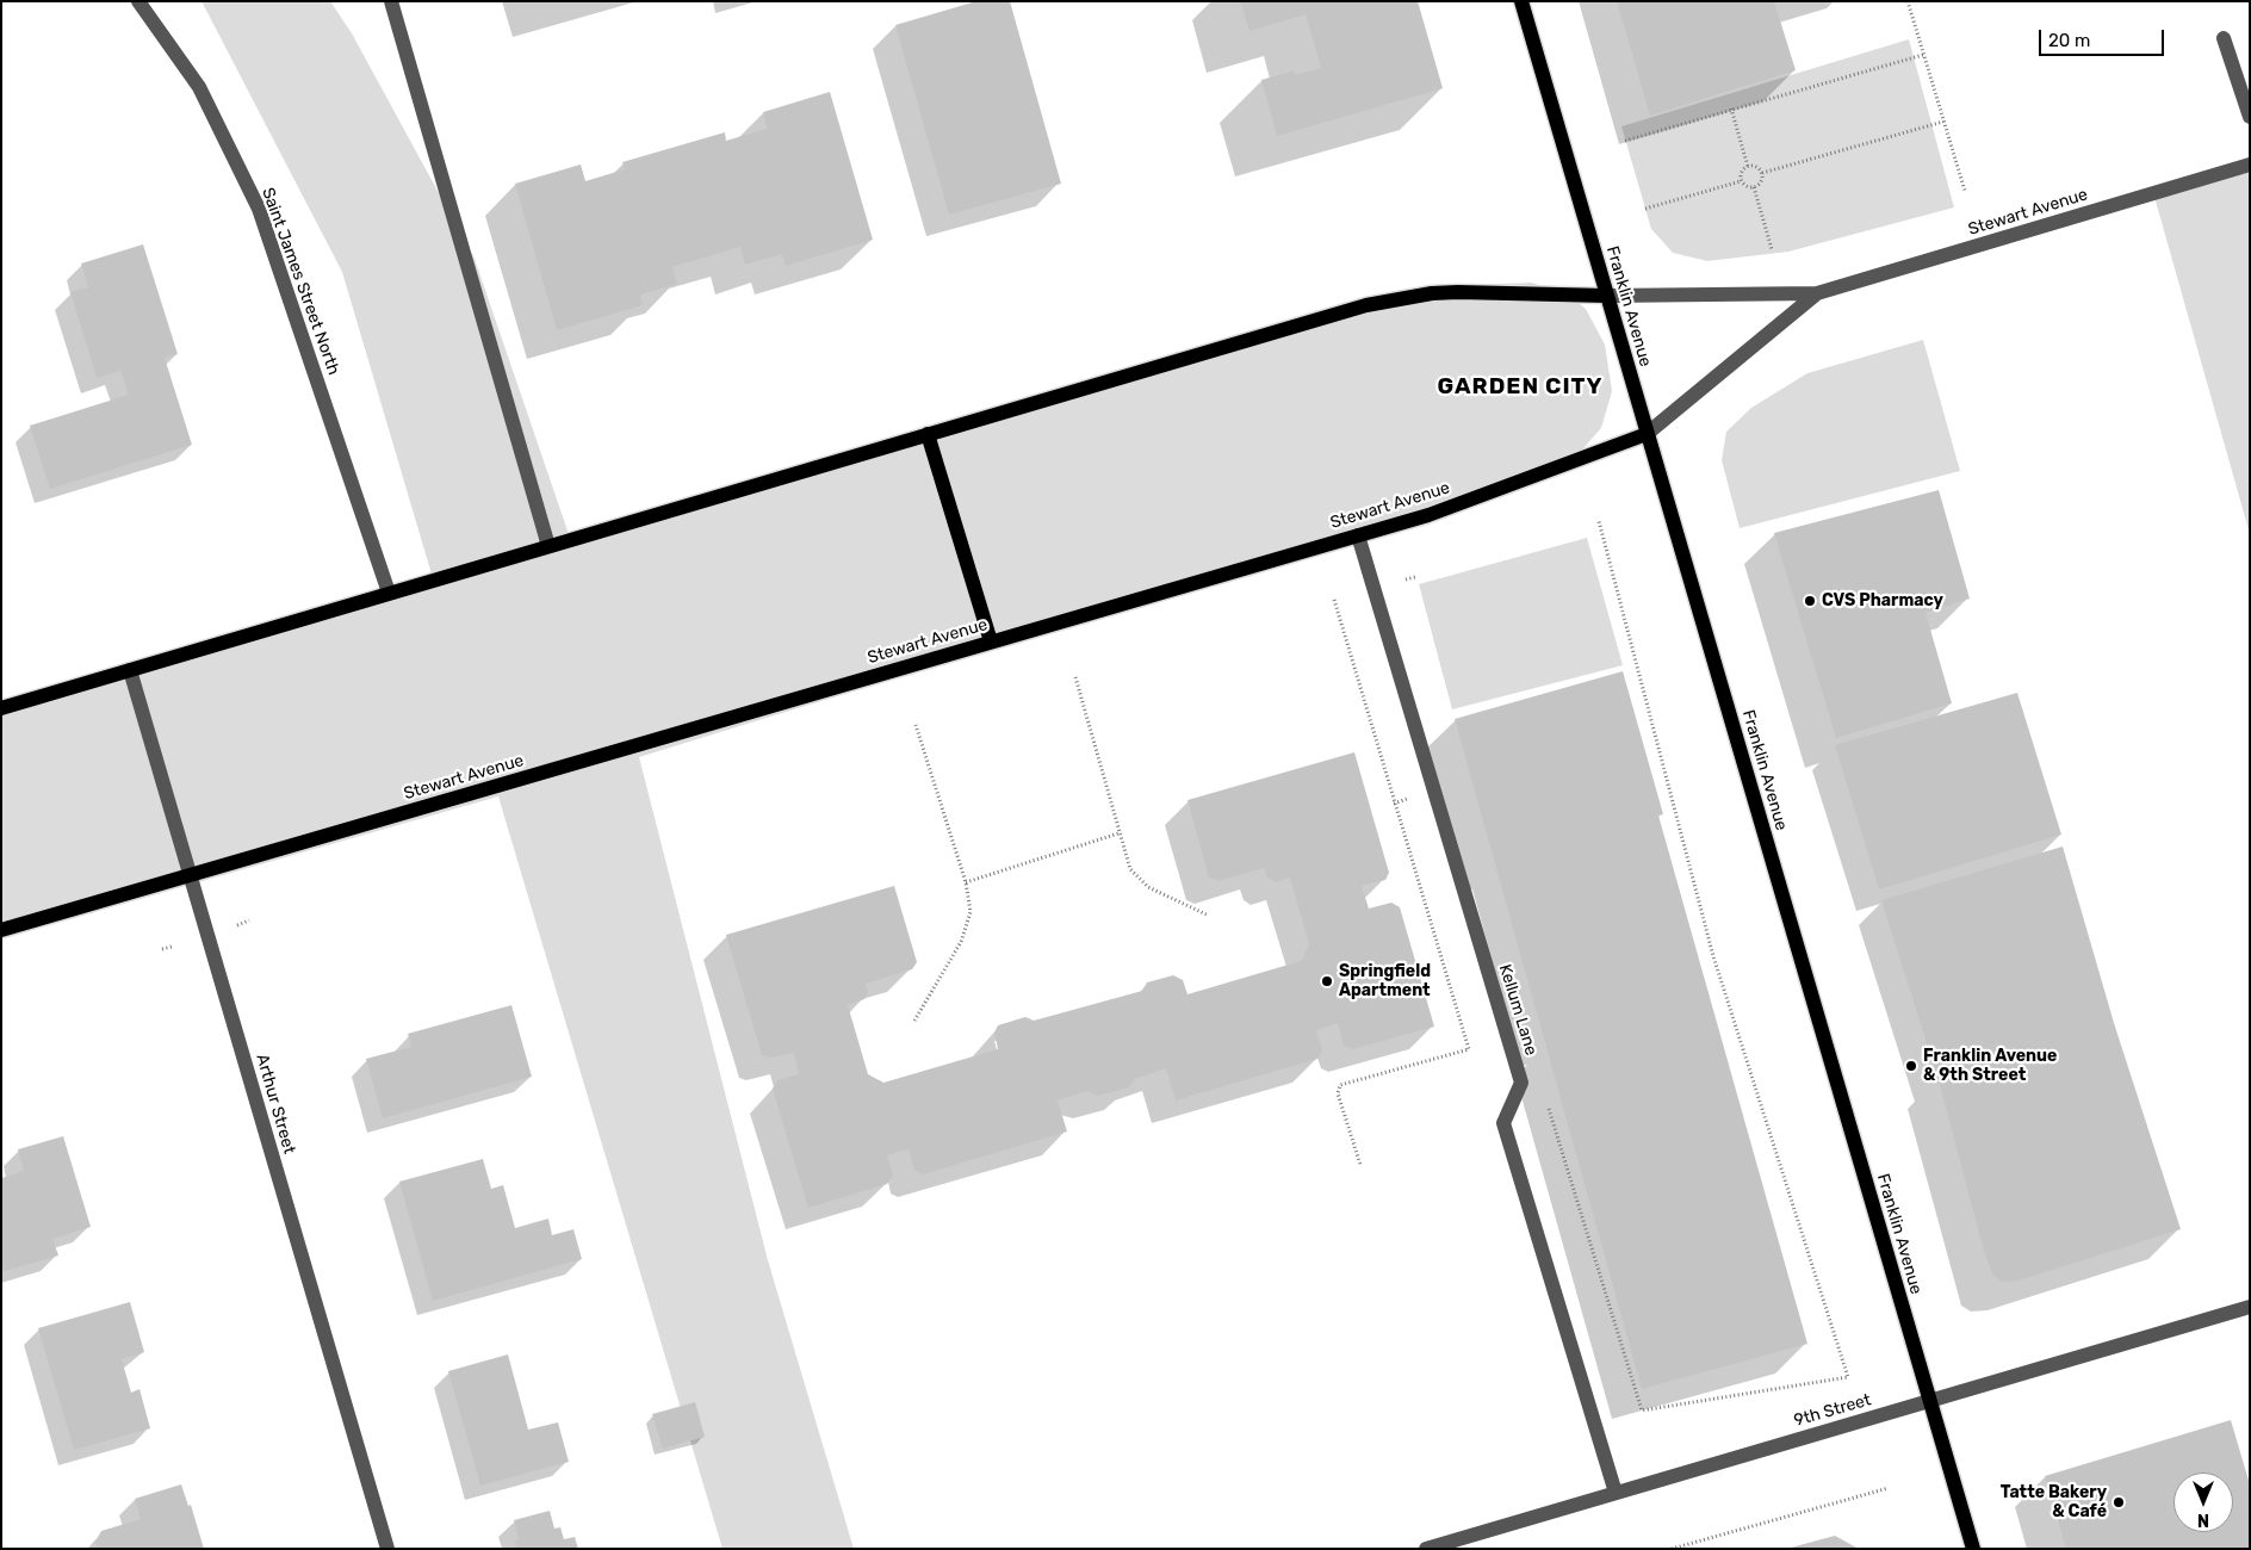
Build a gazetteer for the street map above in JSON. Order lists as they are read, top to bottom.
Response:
{
  "streets": {
    "main road": ["Stewart Avenue", "Franklin Avenue"],
    "street": [
      "Saint James Street North",
      "Kellum Lane",
      "Arthur Street",
      "9th Street"
    ]
  },
  "crossings": [
    ["Stewart Avenue", "Saint James Street North"],
    ["Stewart Avenue", "Franklin Avenue"],
    ["Stewart Avenue", "Kellum Lane"],
    ["Stewart Avenue", "Arthur Street"],
    ["Franklin Avenue", "9th Street"],
    ["Kellum Lane", "9th Street"]
  ],
  "districts": ["GARDEN CITY"],
  "places": [
    "CVS Pharmacy",
    "Springfield Apartment",
    "Franklin Avenue & 9th Street",
    "Tatte Bakery & Café"
  ],
  "scale_bar": "20 m",
  "north": "bottom"
}
